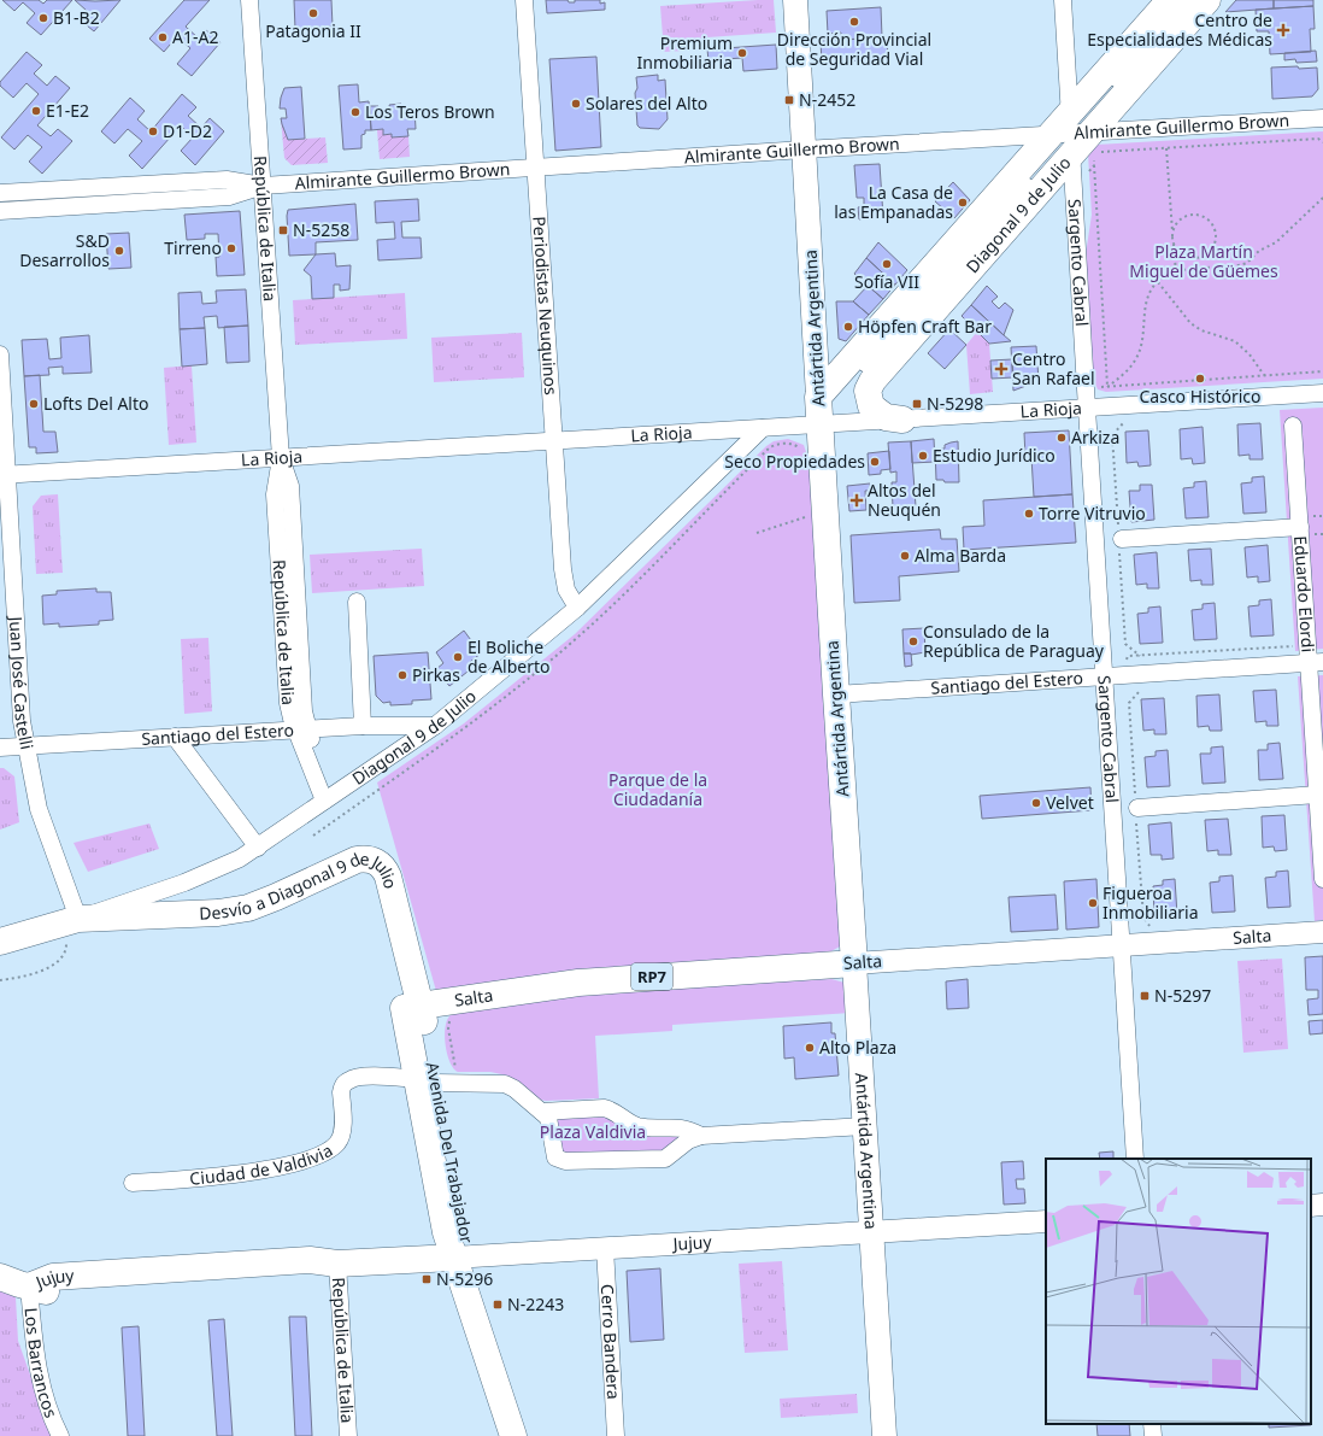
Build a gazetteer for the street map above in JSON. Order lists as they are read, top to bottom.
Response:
{
  "streets": {
    "main road": [
      "Diagonal 9 de Julio",
      "Antártida Argentina",
      "Desvío a Diagonal 9 de Julio",
      "Salta",
      "RP7",
      "Avenida Del Trabajador",
      "Jujuy"
    ],
    "street": [
      "Almirante Guillermo Brown",
      "República de Italia",
      "Sargento Cabral",
      "Periodistas Neuquinos",
      "La Rioja",
      "Eduardo Elordi",
      "Juan José Castelli",
      "Santiago del Estero",
      "Ciudad de Valdivia",
      "Cerro Bandera",
      "Los Barrancos"
    ]
  },
  "crossings": [
    ["Almirante Guillermo Brown", "Diagonal 9 de Julio"],
    ["Almirante Guillermo Brown", "República de Italia"],
    ["Almirante Guillermo Brown", "Sargento Cabral"],
    ["Almirante Guillermo Brown", "Periodistas Neuquinos"],
    ["Almirante Guillermo Brown", "Antártida Argentina"],
    ["Diagonal 9 de Julio", "República de Italia"],
    ["Diagonal 9 de Julio", "Sargento Cabral"],
    ["Diagonal 9 de Julio", "Periodistas Neuquinos"],
    ["Diagonal 9 de Julio", "Antártida Argentina"],
    ["Diagonal 9 de Julio", "La Rioja"],
    ["Diagonal 9 de Julio", "Juan José Castelli"],
    ["Diagonal 9 de Julio", "Santiago del Estero"],
    ["Diagonal 9 de Julio", "Desvío a Diagonal 9 de Julio"],
    ["República de Italia", "La Rioja"],
    ["República de Italia", "Santiago del Estero"],
    ["República de Italia", "Jujuy"],
    ["Sargento Cabral", "La Rioja"],
    ["Sargento Cabral", "Santiago del Estero"],
    ["Sargento Cabral", "Salta"],
    ["Periodistas Neuquinos", "La Rioja"],
    ["Antártida Argentina", "La Rioja"],
    ["Antártida Argentina", "Santiago del Estero"],
    ["Antártida Argentina", "Salta"],
    ["Antártida Argentina", "Ciudad de Valdivia"],
    ["Antártida Argentina", "Jujuy"],
    ["La Rioja", "Juan José Castelli"],
    ["Eduardo Elordi", "Santiago del Estero"],
    ["Juan José Castelli", "Santiago del Estero"],
    ["Juan José Castelli", "Desvío a Diagonal 9 de Julio"],
    ["Desvío a Diagonal 9 de Julio", "Salta"],
    ["Desvío a Diagonal 9 de Julio", "Avenida Del Trabajador"],
    ["Salta", "Avenida Del Trabajador"],
    ["Avenida Del Trabajador", "Ciudad de Valdivia"],
    ["Avenida Del Trabajador", "Jujuy"],
    ["Jujuy", "Cerro Bandera"],
    ["Jujuy", "Los Barrancos"]
  ],
  "parks": ["Plaza Martín Miguel de Güemes", "Parque de la Ciudadanía", "Plaza Valdivia"],
  "places": {
    "other": [
      "Patagonia II",
      "B1-B2",
      "Dirección Provincial de Seguridad Vial",
      "A1-A2",
      "Premium Inmobiliaria",
      "Solares del Alto",
      "E1-E2",
      "Los Teros Brown",
      "D1-D2",
      "La Casa de las Empanadas",
      "Tirreno",
      "S&D Desarrollos",
      "Sofía VII",
      "Höpfen Craft Bar",
      "Casco Histórico",
      "Lofts Del Alto",
      "Arkiza",
      "Estudio Jurídico",
      "Seco Propiedades",
      "Torre Vitruvio",
      "Alma Barda",
      "Consulado de la República de Paraguay",
      "El Boliche de Alberto",
      "Pirkas",
      "Velvet",
      "Figueroa Inmobiliaria",
      "Alto Plaza"
    ],
    "health": ["Centro de Especialidades Médicas", "Centro San Rafael", "Altos del Neuquén"],
    "transit": [
      "N-2452",
      "N-5258",
      "N-5298",
      "N-5297",
      "N-5296",
      "N-2243"
    ]
  }
}
